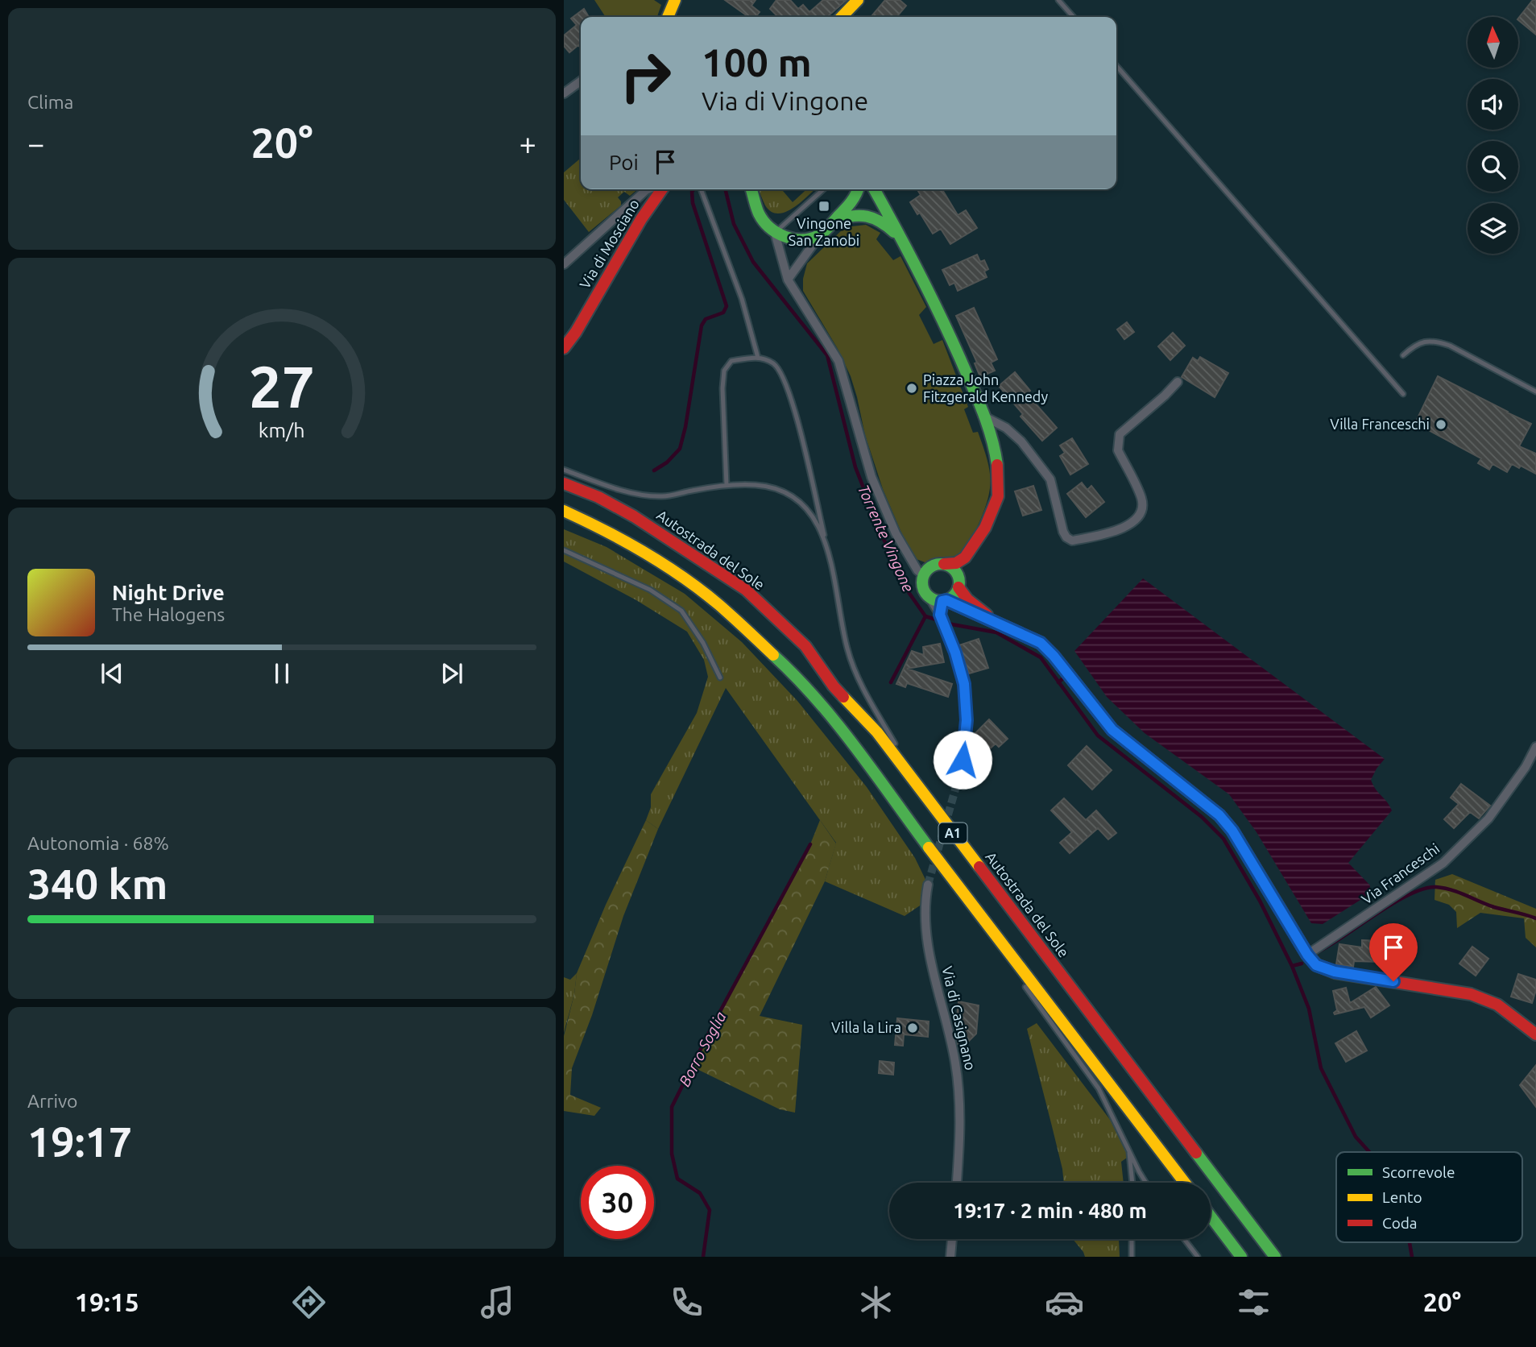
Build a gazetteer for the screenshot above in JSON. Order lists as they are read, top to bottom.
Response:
{
  "streets": {
    "main road": ["Via di Mosciano", "Autostrada del Sole", "A1"],
    "street": ["Via Franceschi", "Via di Casignano"]
  },
  "water": ["Torrente Vingone", "Borro Soglia"],
  "places": {
    "transit": ["Vingone San Zanobi"],
    "other": ["Piazza John Fitzgerald Kennedy", "Villa Franceschi", "Villa la Lira"]
  },
  "legend": ["Scorrevole", "Lento", "Coda"],
  "north": "top",
  "page": {
    "tile": [
      "Clima",
      ["Autonomia · 68%", "340 km"],
      ["Arrivo", "19:17"]
    ],
    "turn": ["100 m", "Via di Vingone"],
    "heat": ["−", "20°", "+"],
    "then": "Poi",
    "song": ["Night Drive", "The Halogens"],
    "limit": "30",
    "trip": "19:17 · 2 min · 480 m",
    "tabs": ["19:15", "20°"],
    "gauge": ["27", "km/h"]
  }
}
